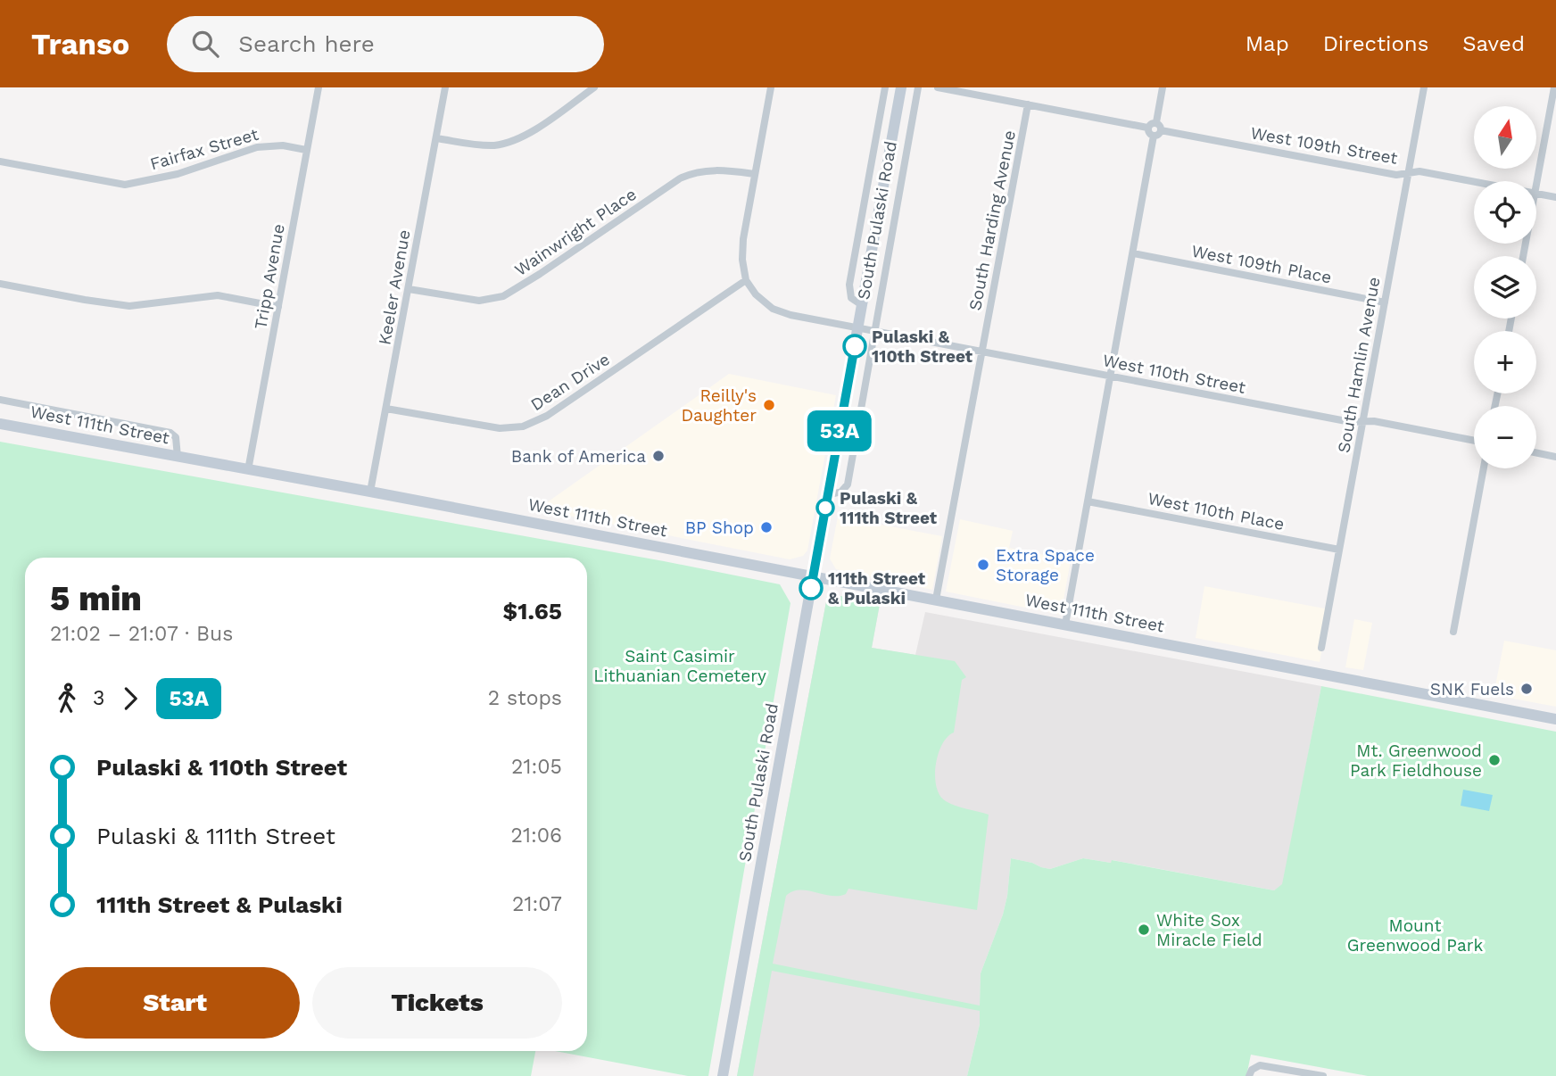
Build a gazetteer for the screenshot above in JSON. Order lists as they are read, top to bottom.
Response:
{
  "streets": {
    "main road": ["South Pulaski Road", "West 111th Street"],
    "street": [
      "West 109th Street",
      "Fairfax Street",
      "South Harding Avenue",
      "Wainwright Place",
      "West 109th Place",
      "Tripp Avenue",
      "Keeler Avenue",
      "South Hamlin Avenue",
      "West 110th Street",
      "Dean Drive",
      "West 110th Place"
    ]
  },
  "crossings": [
    ["West 109th Street", "South Hamlin Avenue"],
    ["Fairfax Street", "Tripp Avenue"],
    ["South Pulaski Road", "West 110th Street"],
    ["South Pulaski Road", "West 111th Street"],
    ["South Harding Avenue", "West 110th Street"],
    ["South Harding Avenue", "West 111th Street"],
    ["Wainwright Place", "Keeler Avenue"],
    ["West 109th Place", "South Hamlin Avenue"],
    ["Tripp Avenue", "West 111th Street"],
    ["Keeler Avenue", "Dean Drive"],
    ["Keeler Avenue", "West 111th Street"],
    ["South Hamlin Avenue", "West 110th Street"],
    ["South Hamlin Avenue", "West 110th Place"],
    ["West 110th Street", "Dean Drive"]
  ],
  "parks": ["Saint Casimir Lithuanian Cemetery", "Mount Greenwood Park"],
  "places": [
    "Pulaski & 110th Street",
    "Reilly's Daughter",
    "Bank of America",
    "Pulaski & 111th Street",
    "BP Shop",
    "Extra Space Storage",
    "111th Street & Pulaski",
    "SNK Fuels",
    "Mt. Greenwood Park Fieldhouse",
    "White Sox Miracle Field"
  ],
  "lines": ["bus line 53A"],
  "north": "top",
  "page": {
    "header": "Transo",
    "search": "Search here",
    "nav": ["Map", "Directions", "Saved"],
    "on_map": "53A",
    "map_buttons": ["+", "−"],
    "heading": ["5 min", "21:02 – 21:07 · Bus", "$1.65"],
    "legs": ["3", "53A", "2 stops"],
    "list": [
      {
        "name": "Pulaski & 110th Street",
        "value": "21:05"
      },
      {
        "name": "Pulaski & 111th Street",
        "value": "21:06"
      },
      {
        "name": "111th Street & Pulaski",
        "value": "21:07"
      }
    ],
    "buttons": ["Start", "Tickets"]
  }
}
